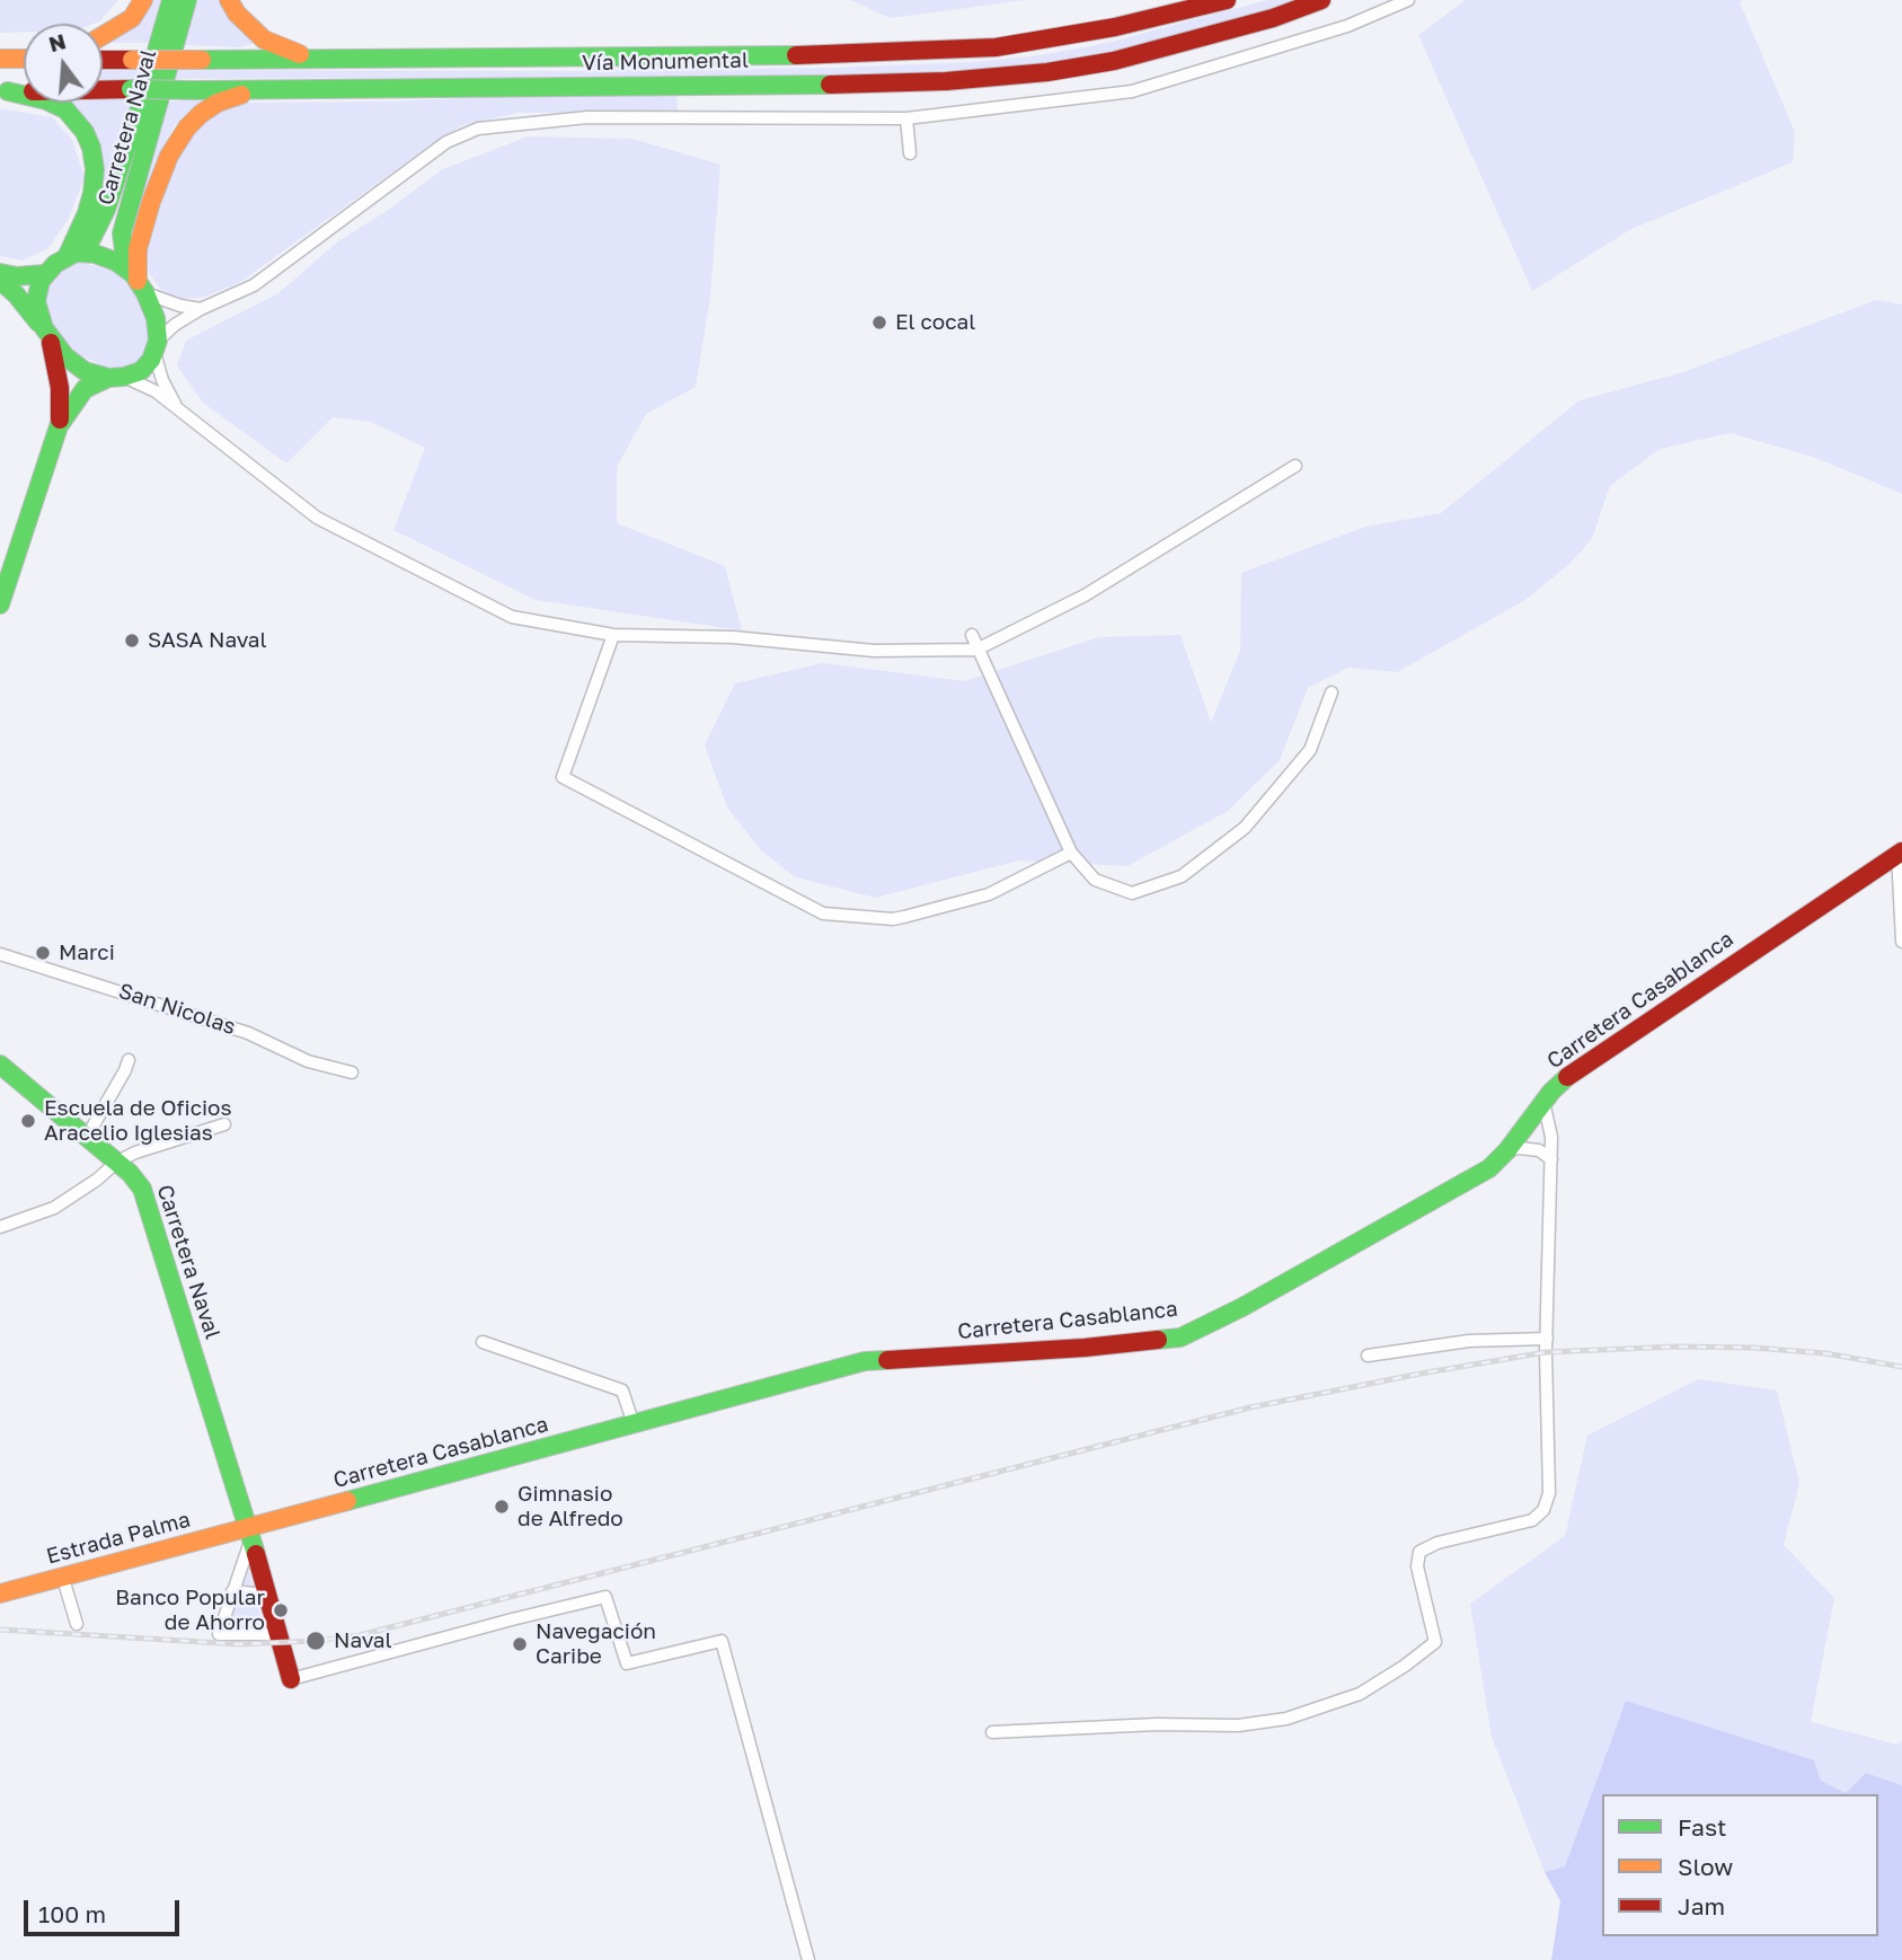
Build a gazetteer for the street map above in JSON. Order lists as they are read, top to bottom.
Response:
{
  "streets": {
    "main road": [
      "Vía Monumental",
      "Carretera Naval",
      "Carretera Casablanca",
      "Estrada Palma"
    ],
    "street": ["San Nicolas"]
  },
  "crossings": [
    ["Carretera Naval", "Carretera Casablanca"],
    ["Carretera Naval", "Estrada Palma"],
    ["Carretera Casablanca", "Estrada Palma"]
  ],
  "places": [
    "El cocal",
    "SASA Naval",
    "Marci",
    "Escuela de Oficios Aracelio Iglesias",
    "Gimnasio de Alfredo",
    "Banco Popular de Ahorro",
    "Naval",
    "Navegación Caribe"
  ],
  "legend": ["Fast", "Slow", "Jam"],
  "scale_bar": "100 m",
  "north": "top"
}
